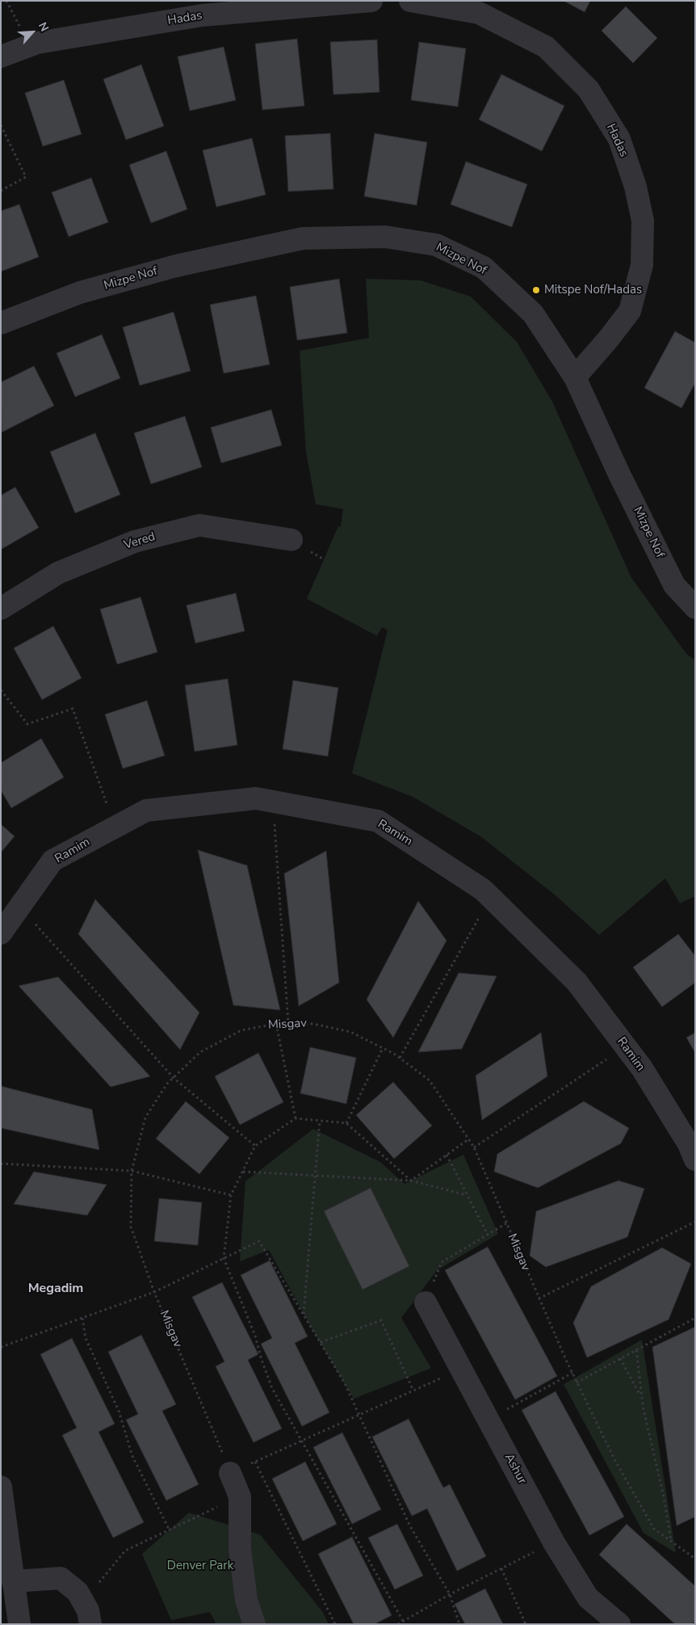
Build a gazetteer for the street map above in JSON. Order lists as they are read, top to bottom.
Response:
{
  "streets": {
    "street": [
      "Hadas",
      "Mizpe Nof",
      "Vered",
      "Ramim",
      "Ashur"
    ],
    "path": ["Misgav"]
  },
  "crossings": [
    ["Hadas", "Mizpe Nof"]
  ],
  "districts": ["Megadim"],
  "parks": ["Denver Park"],
  "places": ["Mitspe Nof/Hadas"],
  "north": "top right"
}
